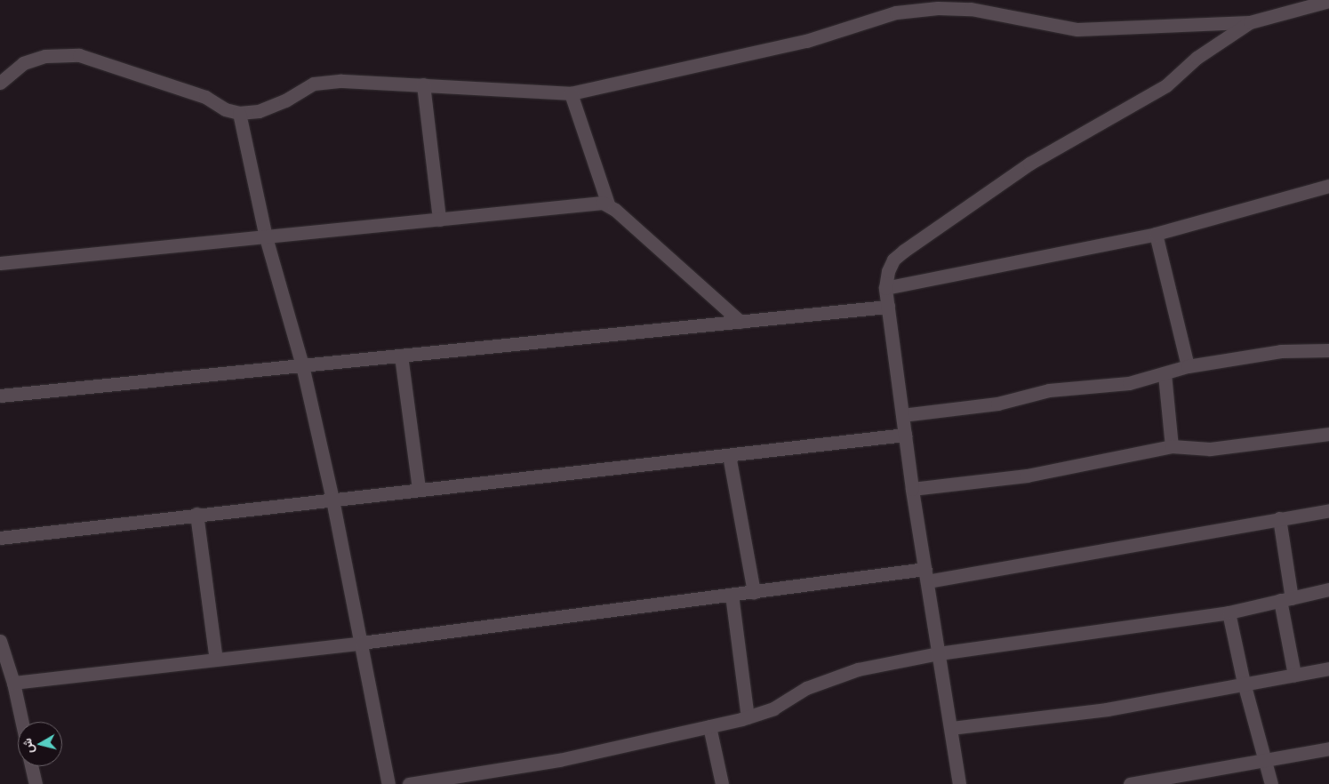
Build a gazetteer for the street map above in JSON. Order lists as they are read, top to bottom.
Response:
{
  "north": "left"
}
